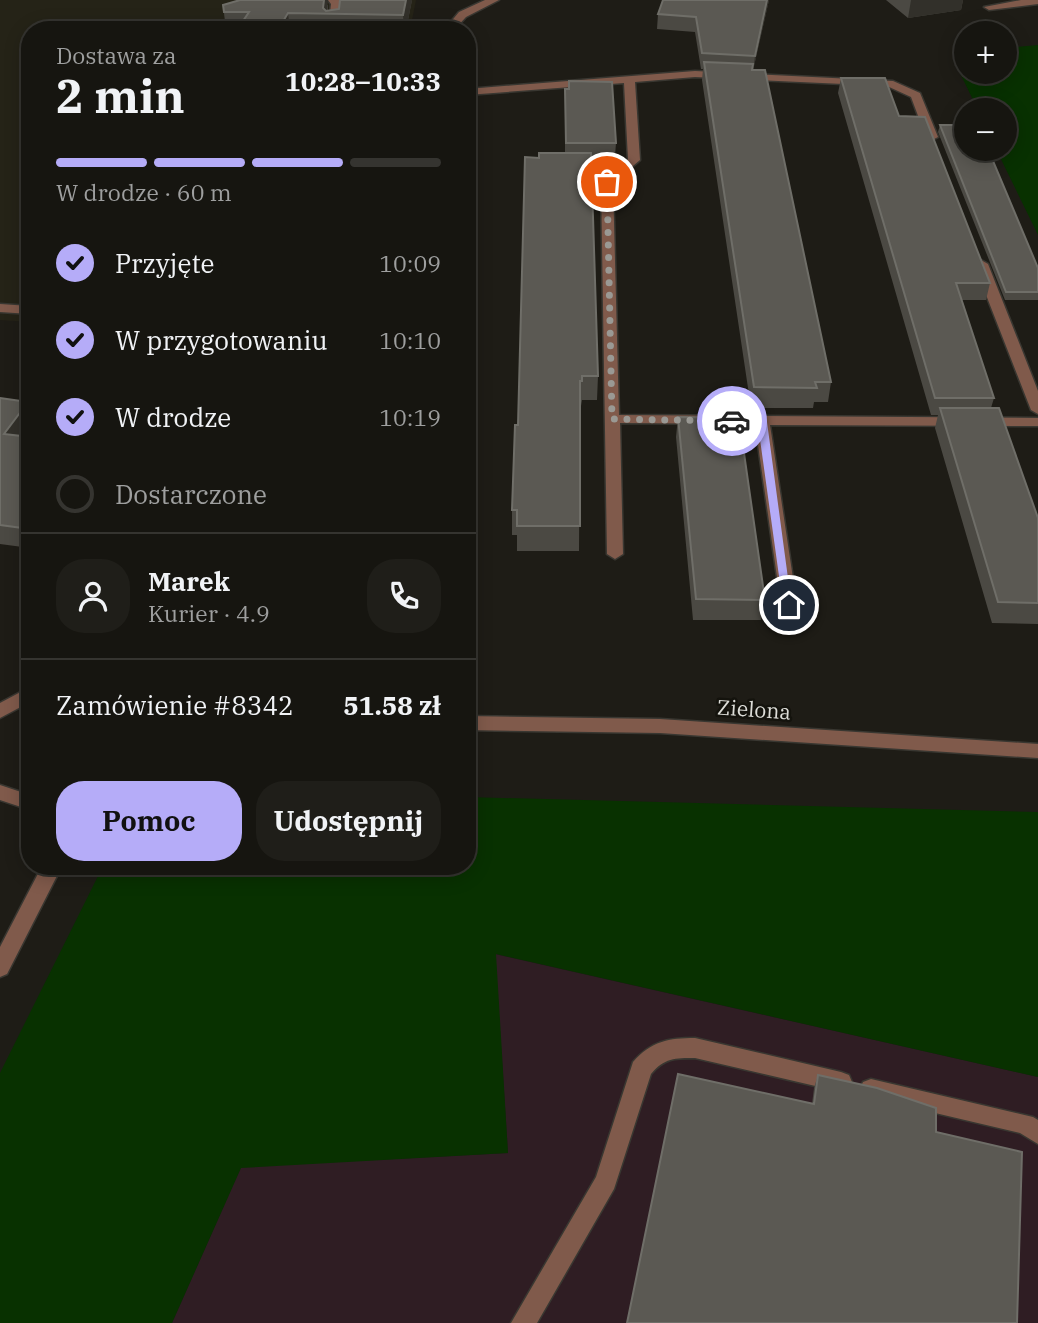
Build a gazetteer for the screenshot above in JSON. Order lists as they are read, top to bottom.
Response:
{
  "streets": {
    "street": ["Zielona"]
  },
  "page": {
    "map_buttons": ["+", "−"],
    "heading": ["2 min", "Dostawa za", "10:28–10:33"],
    "panel": [
      "Marek",
      "Kurier · 4.9",
      "Zamówienie #8342",
      "51.58 zł"
    ],
    "bar": "W drodze · 60 m",
    "list": [
      ["Przyjęte", "10:09"],
      ["W przygotowaniu", "10:10"],
      ["W drodze", "10:19"],
      "Dostarczone"
    ],
    "buttons": ["Pomoc", "Udostępnij"]
  }
}
